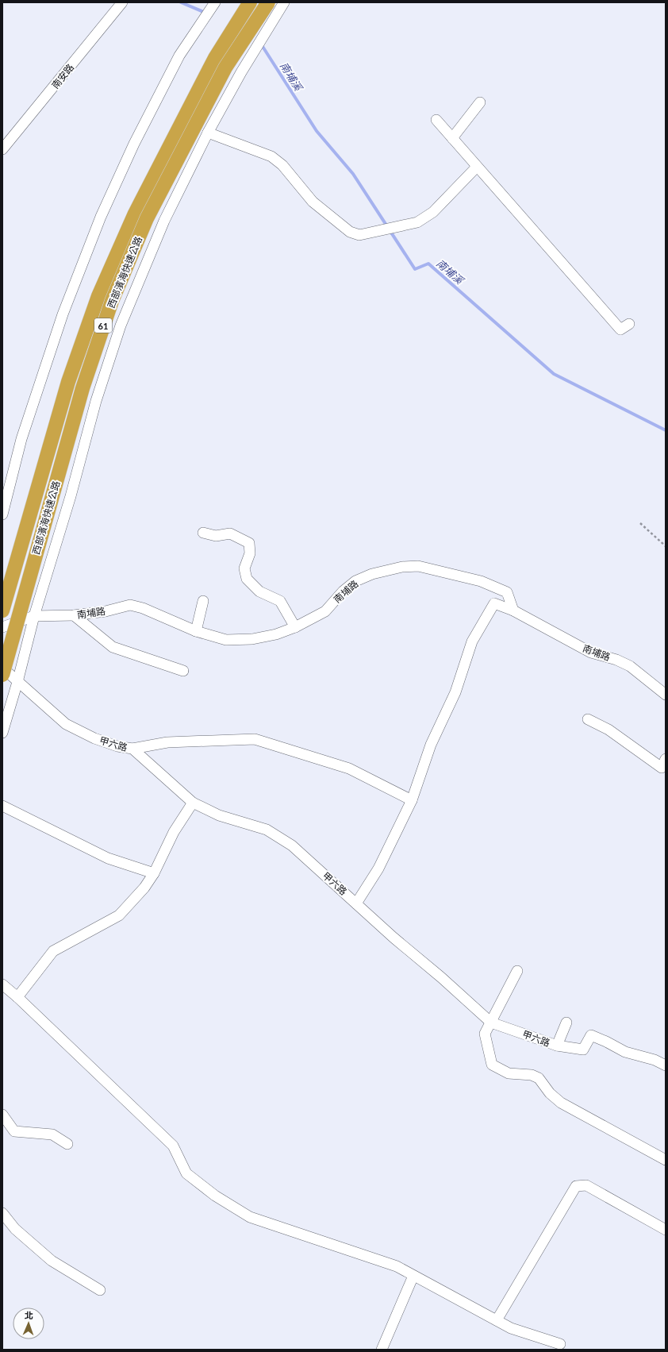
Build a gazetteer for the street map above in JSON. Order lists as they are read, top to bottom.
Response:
{
  "streets": {
    "highway": ["西部濱海快速公路", "61"],
    "street": ["南安路", "南埔路", "甲六路"]
  },
  "water": ["南埔溪"],
  "north": "top"
}
